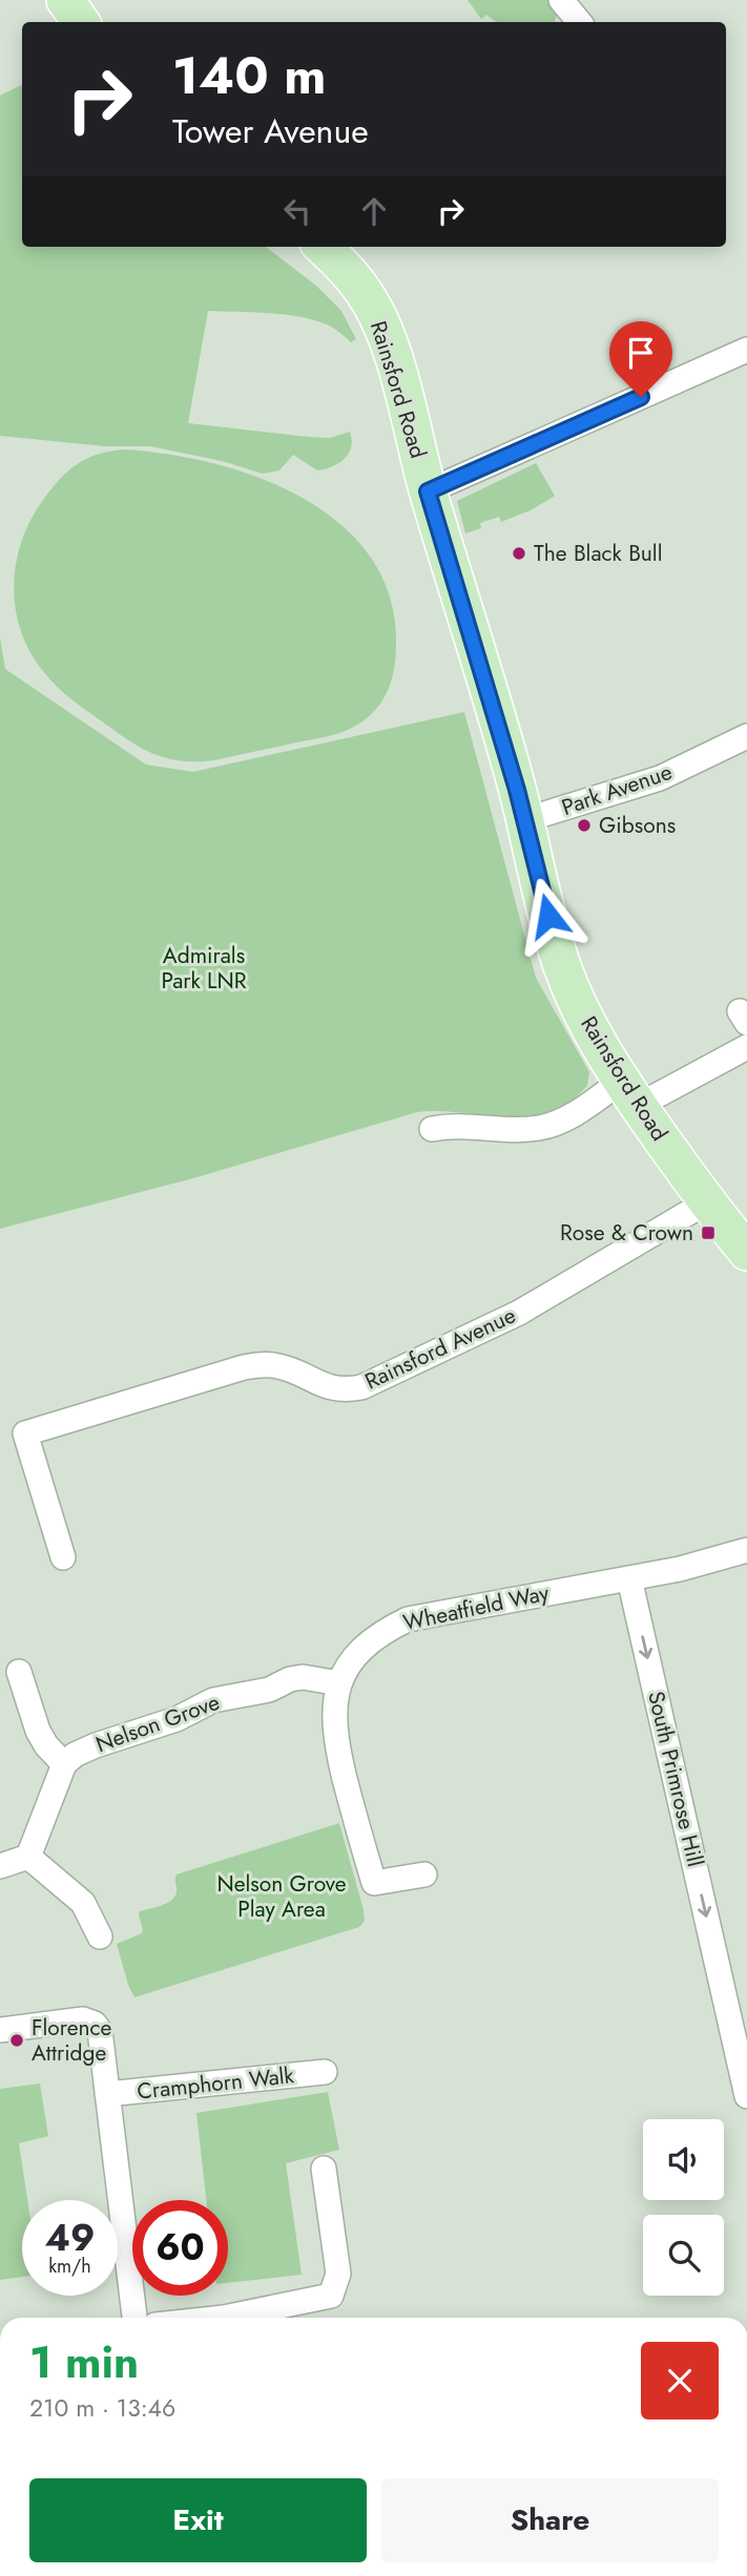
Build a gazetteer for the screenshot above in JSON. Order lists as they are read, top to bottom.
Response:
{
  "streets": {
    "main road": ["Rainsford Road"],
    "street": [
      "Park Avenue",
      "Rainsford Avenue",
      "Wheatfield Way",
      "Nelson Grove",
      "South Primrose Hill",
      "Cramphorn Walk"
    ]
  },
  "crossings": [
    ["Rainsford Road", "Park Avenue"],
    ["Rainsford Road", "Rainsford Avenue"],
    ["Wheatfield Way", "Nelson Grove"],
    ["Wheatfield Way", "South Primrose Hill"]
  ],
  "one_way": ["South Primrose Hill"],
  "parks": ["Admirals Park LNR", "Nelson Grove Play Area"],
  "places": {
    "other": ["The Black Bull", "Gibsons", "Florence Attridge"],
    "transit": ["Rose & Crown"]
  },
  "page": {
    "turn": ["140 m", "Tower Avenue"],
    "speed": "49 km/h",
    "limit": "60",
    "heading": ["1 min", "210 m · 13:46"],
    "buttons": ["Exit", "Share"]
  }
}
